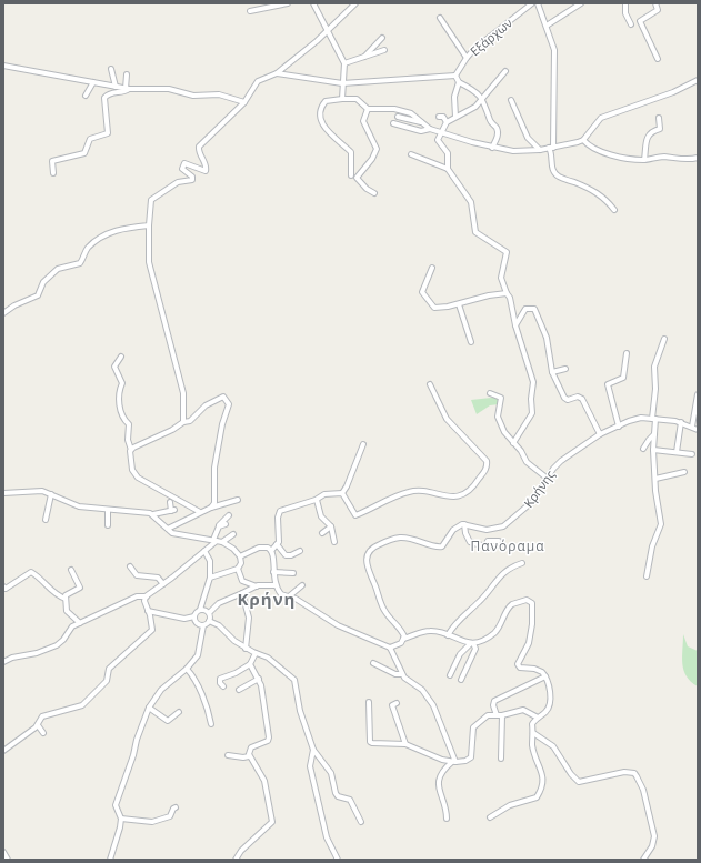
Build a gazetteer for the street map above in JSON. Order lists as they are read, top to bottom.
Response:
{
  "streets": {
    "street": ["Εξάρχων", "Κρήνης"]
  },
  "districts": ["Πανόραμα", "Κρήνη"]
}
